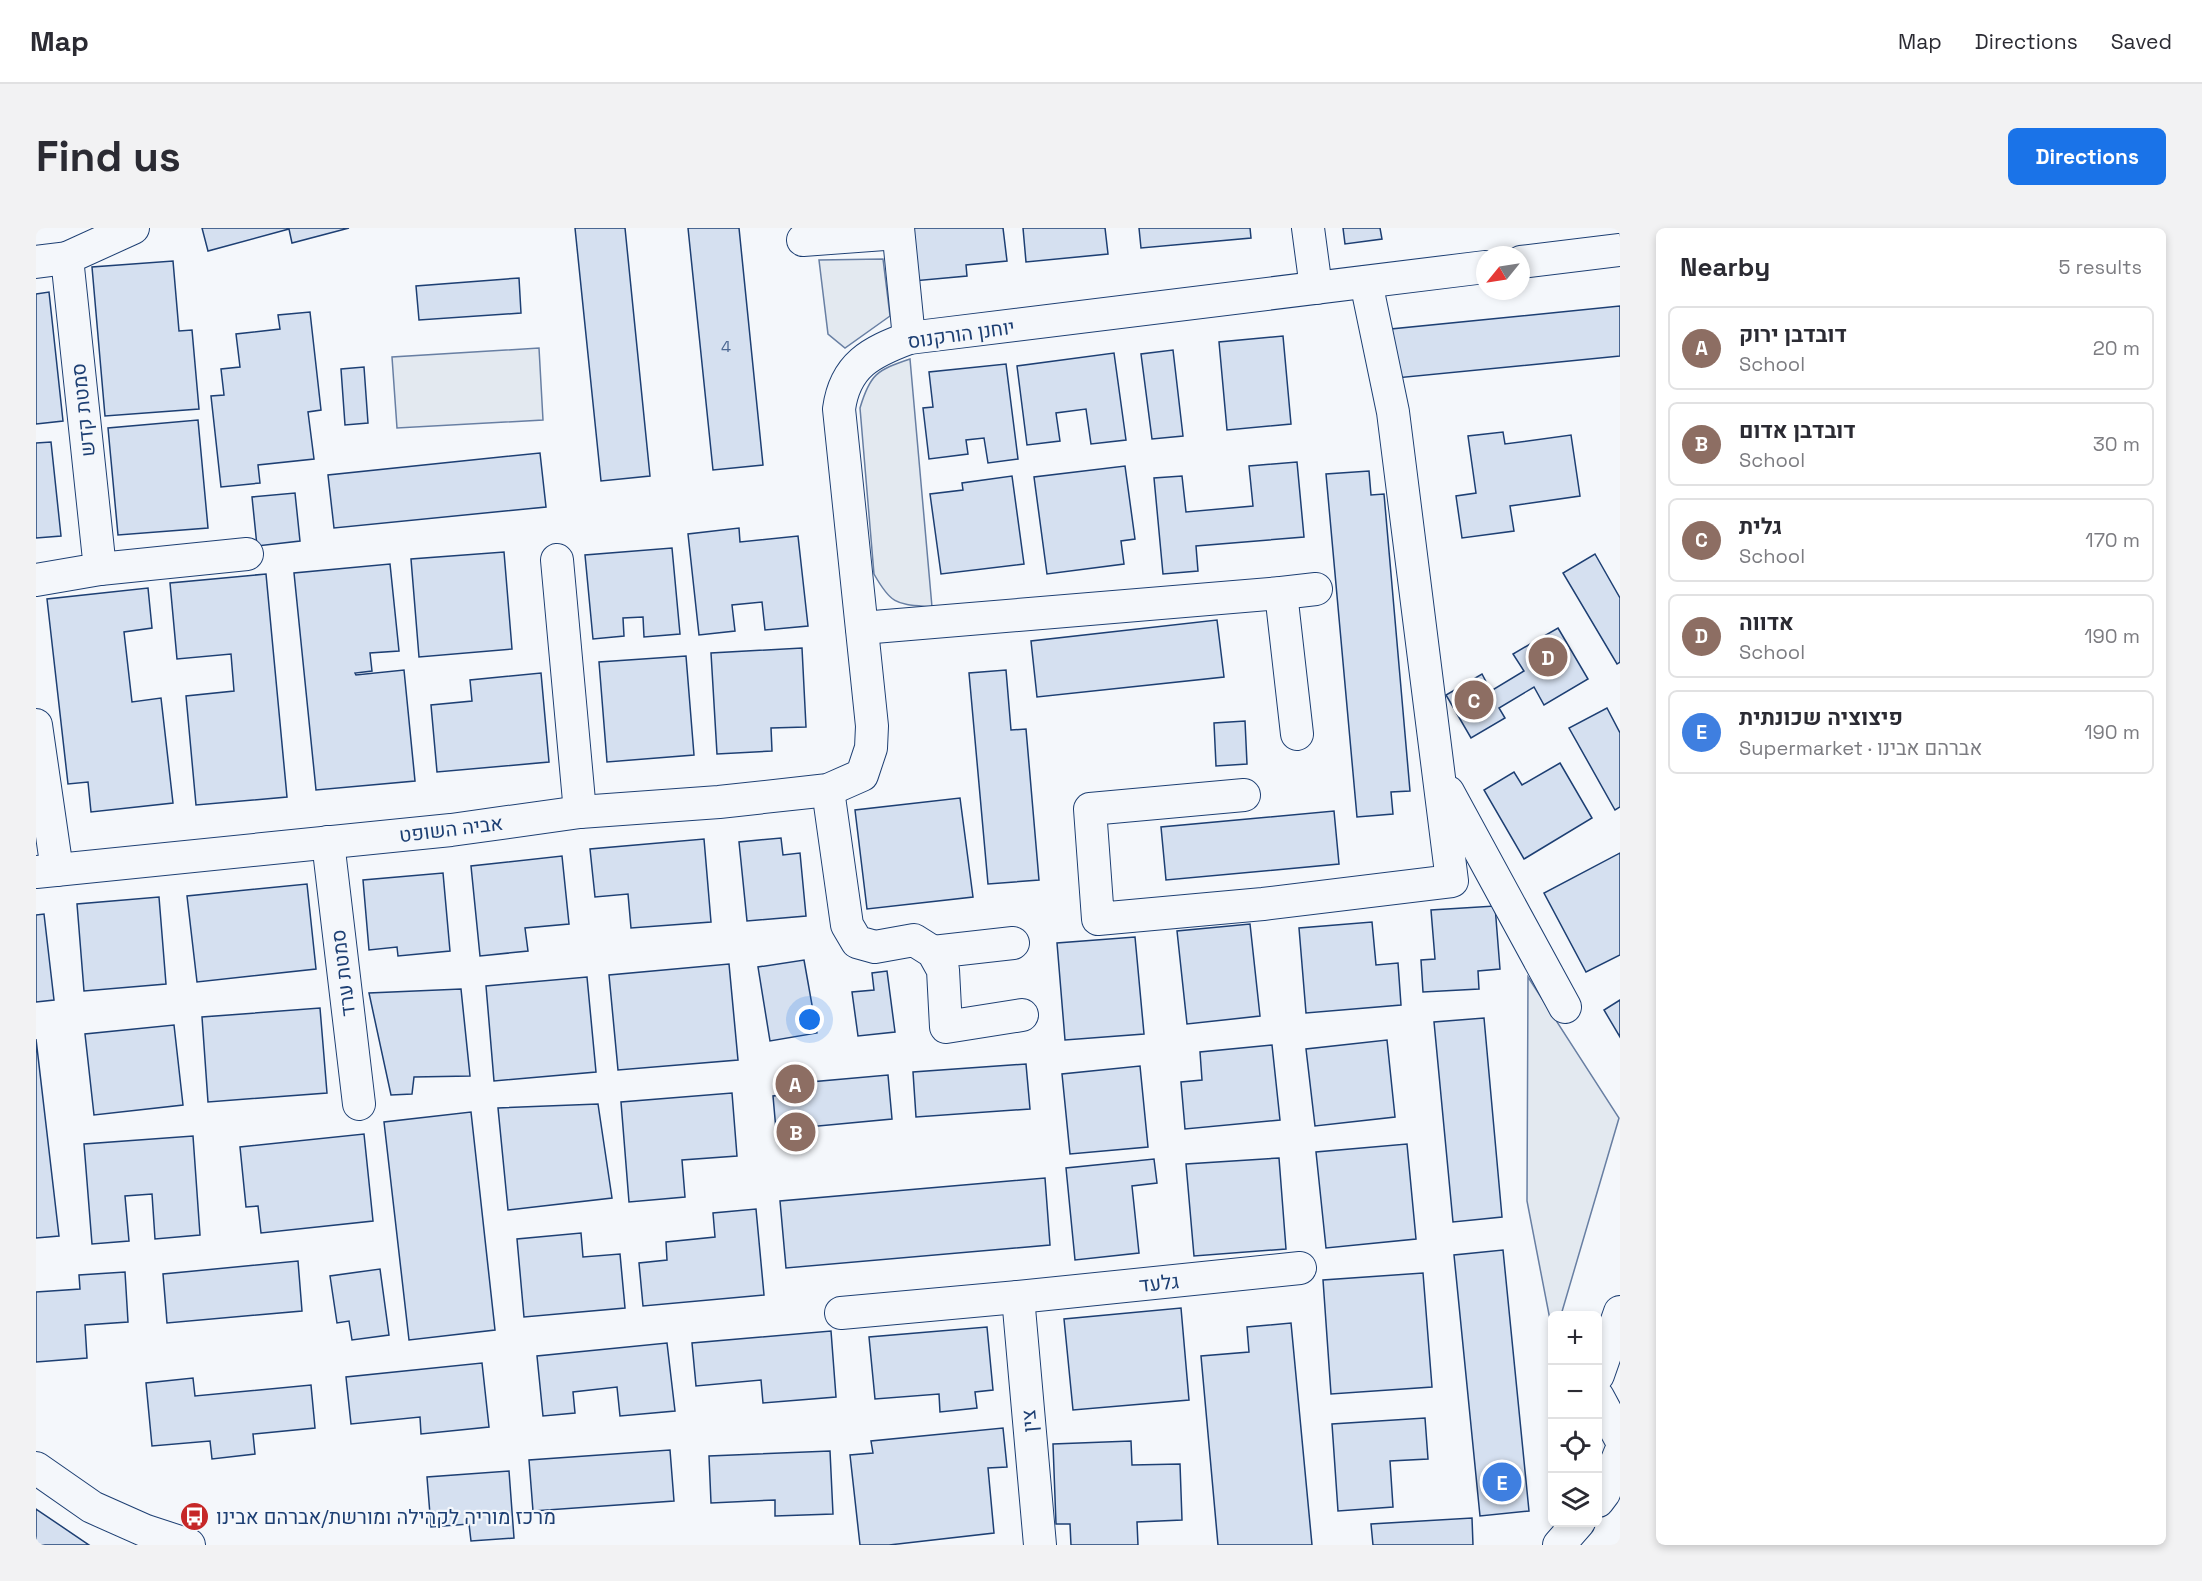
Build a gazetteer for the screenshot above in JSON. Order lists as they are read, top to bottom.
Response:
{
  "streets": {
    "street": [
      "יוחנן הורקנוס",
      "סמטת קדש",
      "אביה השופט",
      "סמטת ערד",
      "גלעד",
      "צין"
    ]
  },
  "crossings": [
    ["יוחנן הורקנוס", "אביה השופט"],
    ["אביה השופט", "סמטת ערד"],
    ["גלעד", "צין"]
  ],
  "places": {
    "bus stop": ["מרכז מוריה לקהילה ומורשת/אברהם אבינו"]
  },
  "house_numbers": ["4"],
  "north": "bottom left",
  "page": {
    "header": "Map",
    "nav": ["Map", "Directions", "Saved"],
    "buttons": "Directions",
    "title": "Find us",
    "heading": ["Nearby", "5 results"],
    "list": [
      {
        "mark": "A",
        "name": "דובדבן ירוק",
        "note": "School",
        "value": "20 m"
      },
      {
        "mark": "B",
        "name": "דובדבן אדום",
        "note": "School",
        "value": "30 m"
      },
      {
        "mark": "C",
        "name": "גלית",
        "note": "School",
        "value": "170 m"
      },
      {
        "mark": "D",
        "name": "אדווה",
        "note": "School",
        "value": "190 m"
      },
      {
        "mark": "E",
        "name": "פיצוציה שכונתית",
        "note": "Supermarket · אברהם אבינו",
        "value": "190 m"
      }
    ],
    "pins": [
      "D",
      "C",
      "A",
      "B",
      "E"
    ],
    "map_buttons": ["+", "−"]
  }
}
